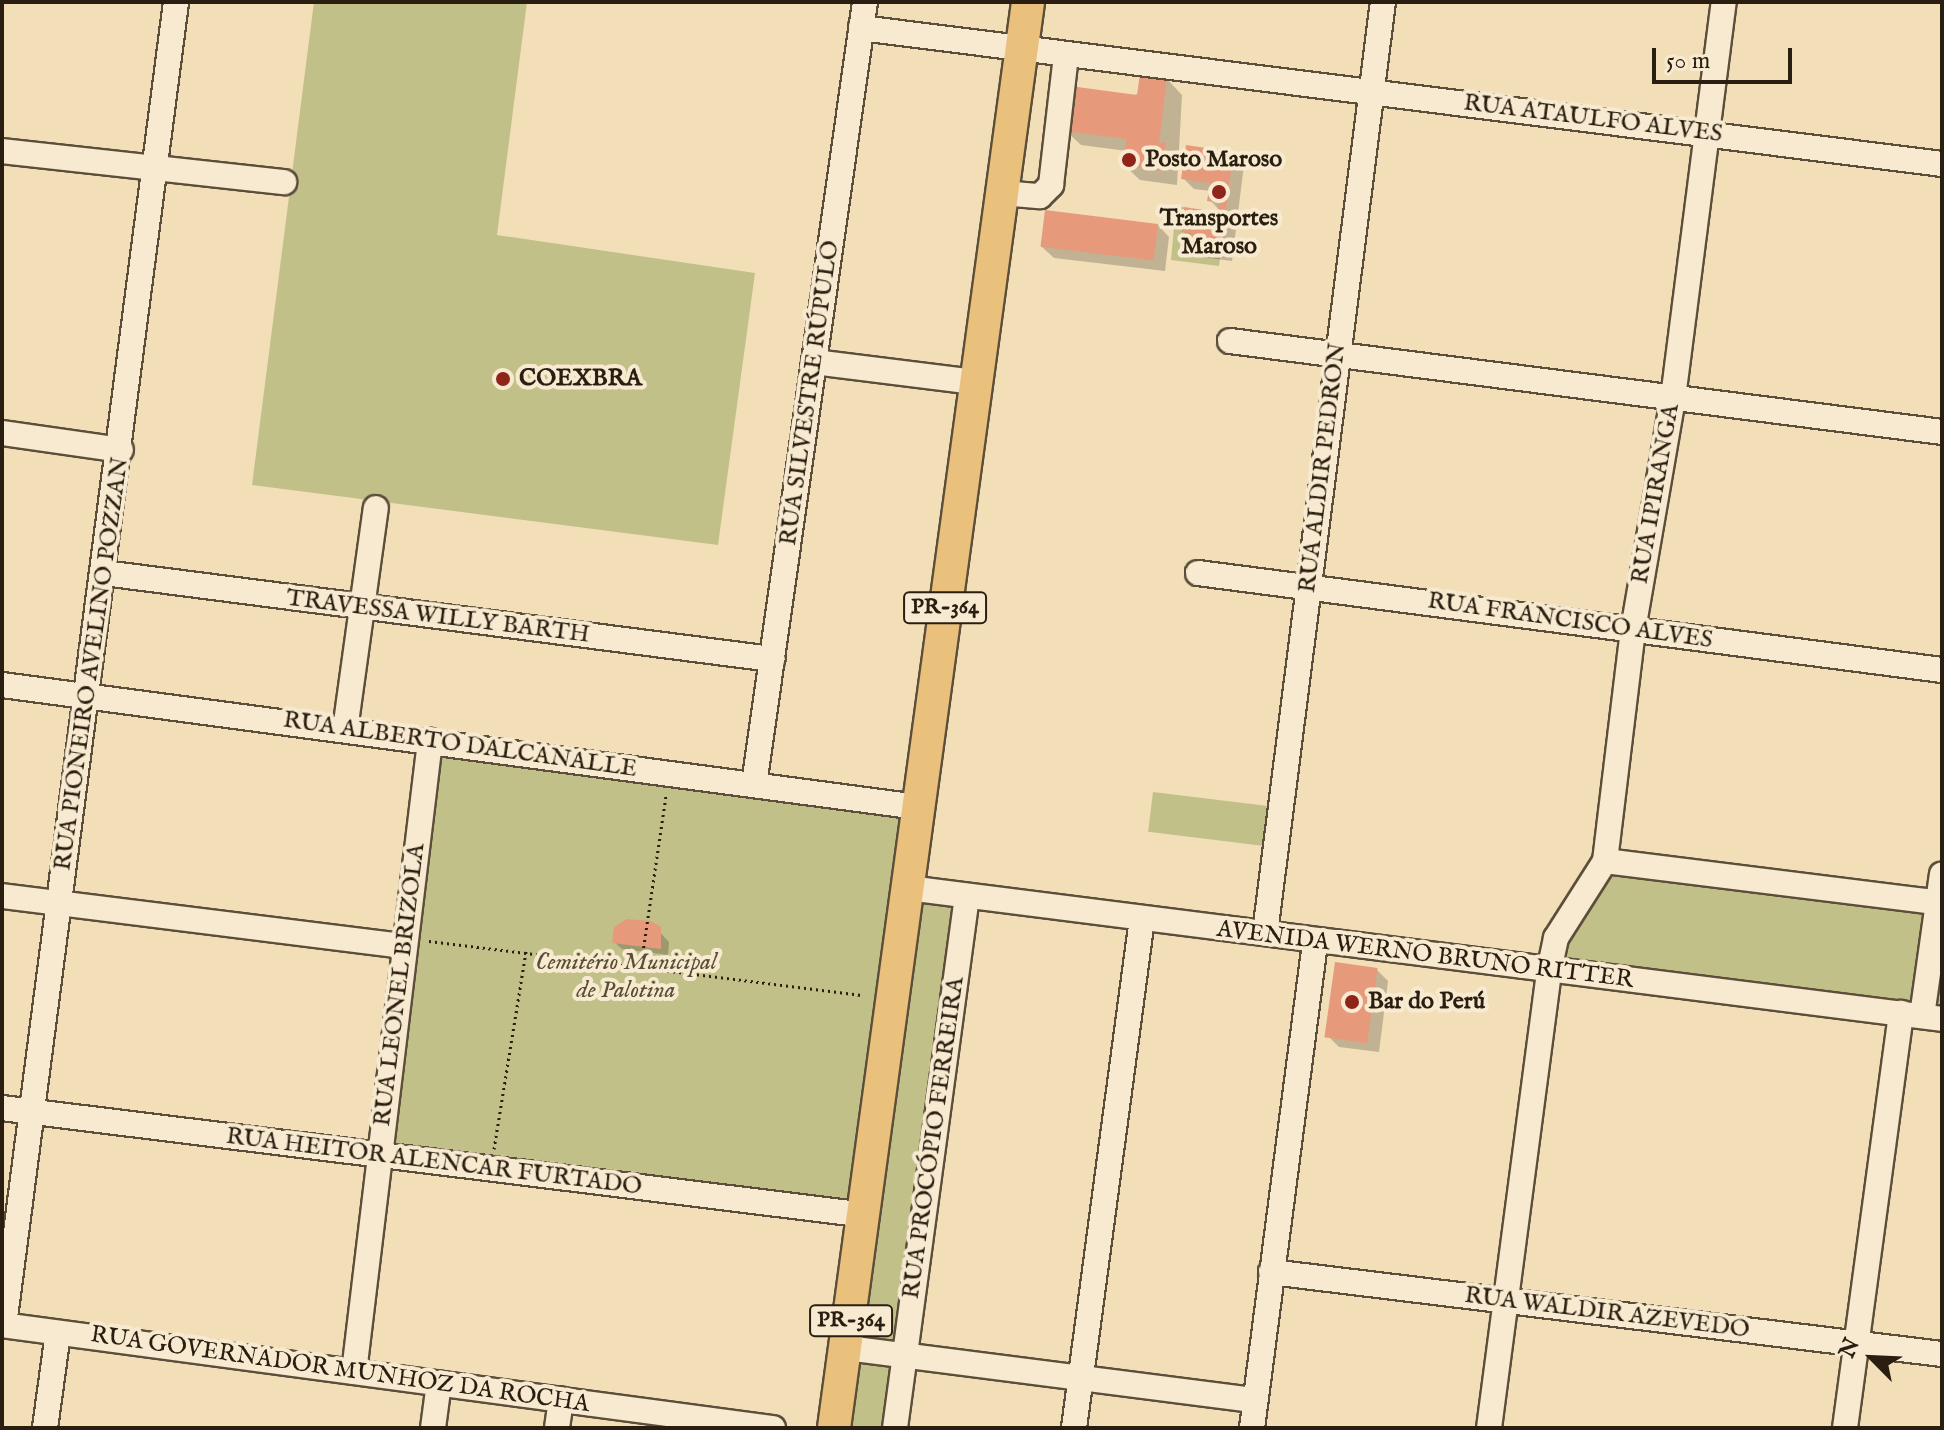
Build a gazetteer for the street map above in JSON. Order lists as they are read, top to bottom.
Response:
{
  "streets": {
    "main road": ["PR-364"],
    "street": [
      "RUA ATAULFO ALVES",
      "RUA SILVESTRE RÚPULO",
      "RUA ALDIR PEDRON",
      "RUA IPIRANGA",
      "TRAVESSA WILLY BARTH",
      "RUA FRANCISCO ALVES",
      "RUA PIONEIRO AVELINO POZZAN",
      "RUA ALBERTO DALCANALLE",
      "AVENIDA WERNO BRUNO RITTER",
      "RUA LEONEL BRIZOLA",
      "RUA PROCÓPIO FERREIRA",
      "RUA HEITOR ALENCAR FURTADO",
      "RUA WALDIR AZEVEDO",
      "RUA GOVERNADOR MUNHOZ DA ROCHA"
    ]
  },
  "crossings": [
    ["RUA ATAULFO ALVES", "RUA ALDIR PEDRON"],
    ["RUA ATAULFO ALVES", "RUA IPIRANGA"],
    ["RUA ATAULFO ALVES", "PR-364"],
    ["RUA SILVESTRE RÚPULO", "TRAVESSA WILLY BARTH"],
    ["RUA SILVESTRE RÚPULO", "RUA ALBERTO DALCANALLE"],
    ["RUA ALDIR PEDRON", "RUA FRANCISCO ALVES"],
    ["RUA ALDIR PEDRON", "AVENIDA WERNO BRUNO RITTER"],
    ["RUA IPIRANGA", "RUA FRANCISCO ALVES"],
    ["RUA IPIRANGA", "AVENIDA WERNO BRUNO RITTER"],
    ["RUA IPIRANGA", "RUA WALDIR AZEVEDO"],
    ["PR-364", "RUA ALBERTO DALCANALLE"],
    ["PR-364", "AVENIDA WERNO BRUNO RITTER"],
    ["PR-364", "RUA HEITOR ALENCAR FURTADO"],
    ["TRAVESSA WILLY BARTH", "RUA PIONEIRO AVELINO POZZAN"],
    ["RUA PIONEIRO AVELINO POZZAN", "RUA ALBERTO DALCANALLE"],
    ["RUA PIONEIRO AVELINO POZZAN", "RUA HEITOR ALENCAR FURTADO"],
    ["RUA PIONEIRO AVELINO POZZAN", "RUA GOVERNADOR MUNHOZ DA ROCHA"],
    ["RUA ALBERTO DALCANALLE", "RUA LEONEL BRIZOLA"],
    ["AVENIDA WERNO BRUNO RITTER", "RUA PROCÓPIO FERREIRA"],
    ["RUA LEONEL BRIZOLA", "RUA HEITOR ALENCAR FURTADO"],
    ["RUA LEONEL BRIZOLA", "RUA GOVERNADOR MUNHOZ DA ROCHA"]
  ],
  "parks": ["Cemitério Municipal de Palotina"],
  "places": [
    "Posto Maroso",
    "Transportes Maroso",
    "COEXBRA",
    "Bar do Perú"
  ],
  "scale_bar": "50 m",
  "north": "top left"
}
